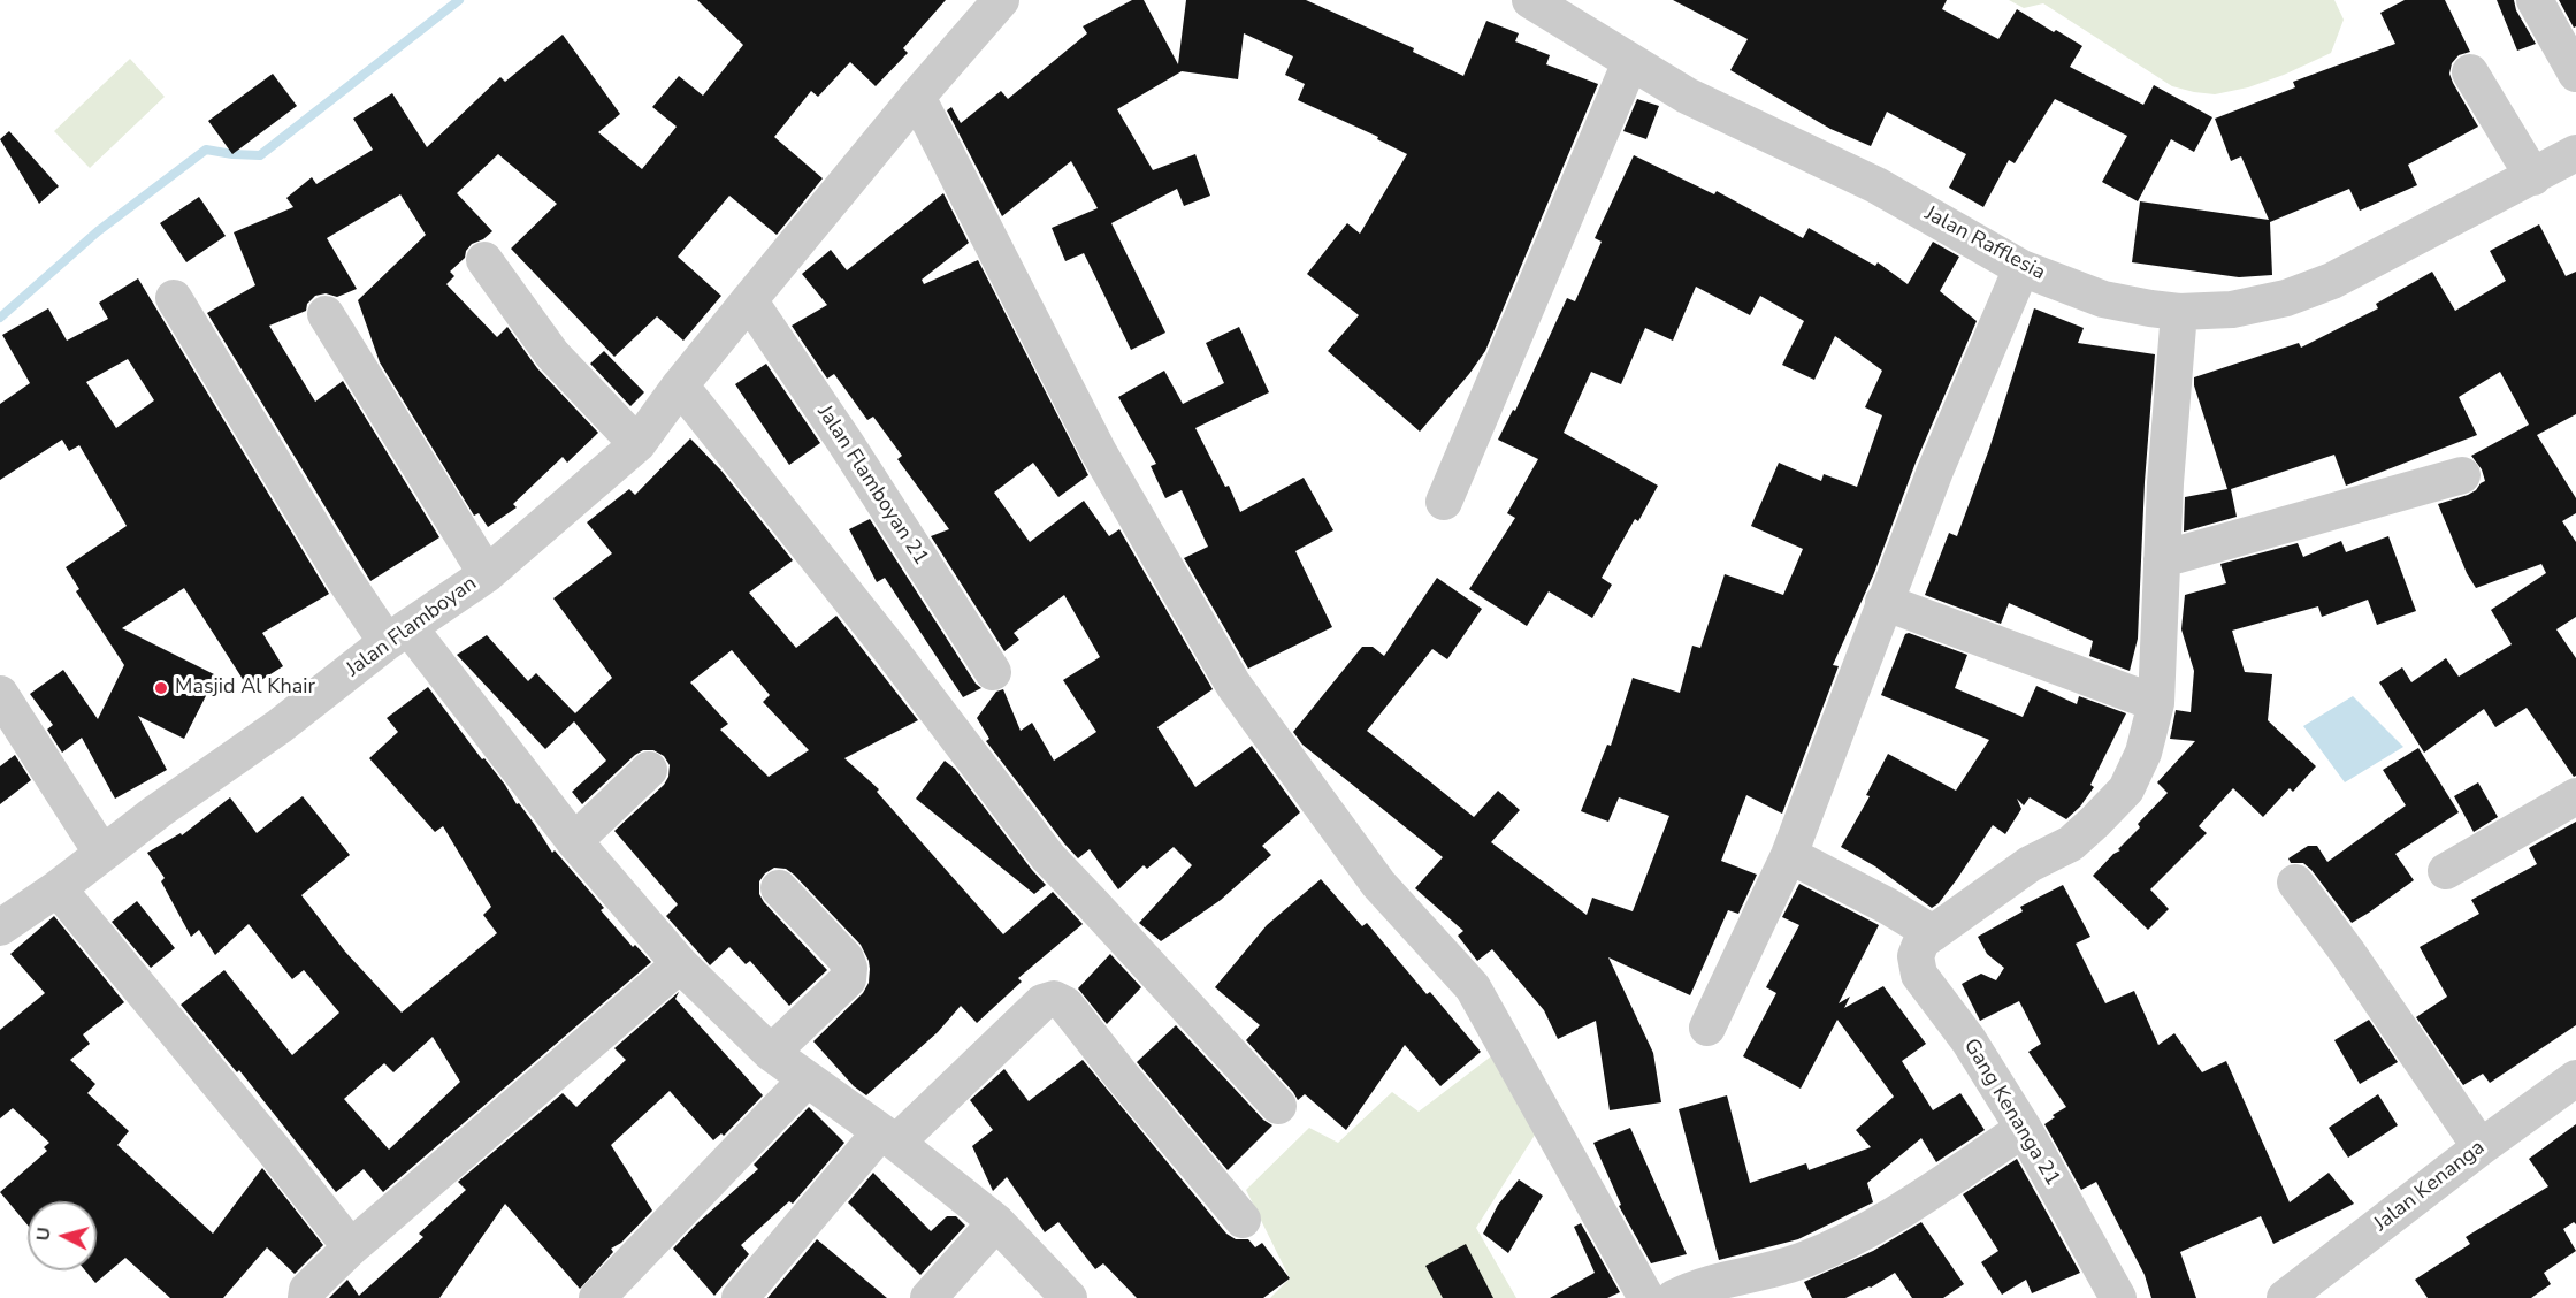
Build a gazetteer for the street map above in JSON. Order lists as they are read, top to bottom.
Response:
{
  "streets": {
    "street": [
      "Jalan Rafflesia",
      "Jalan Flamboyan 21",
      "Jalan Flamboyan",
      "Gang Kenanga 21",
      "Jalan Kenanga"
    ]
  },
  "crossings": [
    ["Jalan Flamboyan 21", "Jalan Flamboyan"]
  ],
  "places": ["Masjid Al Khair"],
  "north": "left"
}
